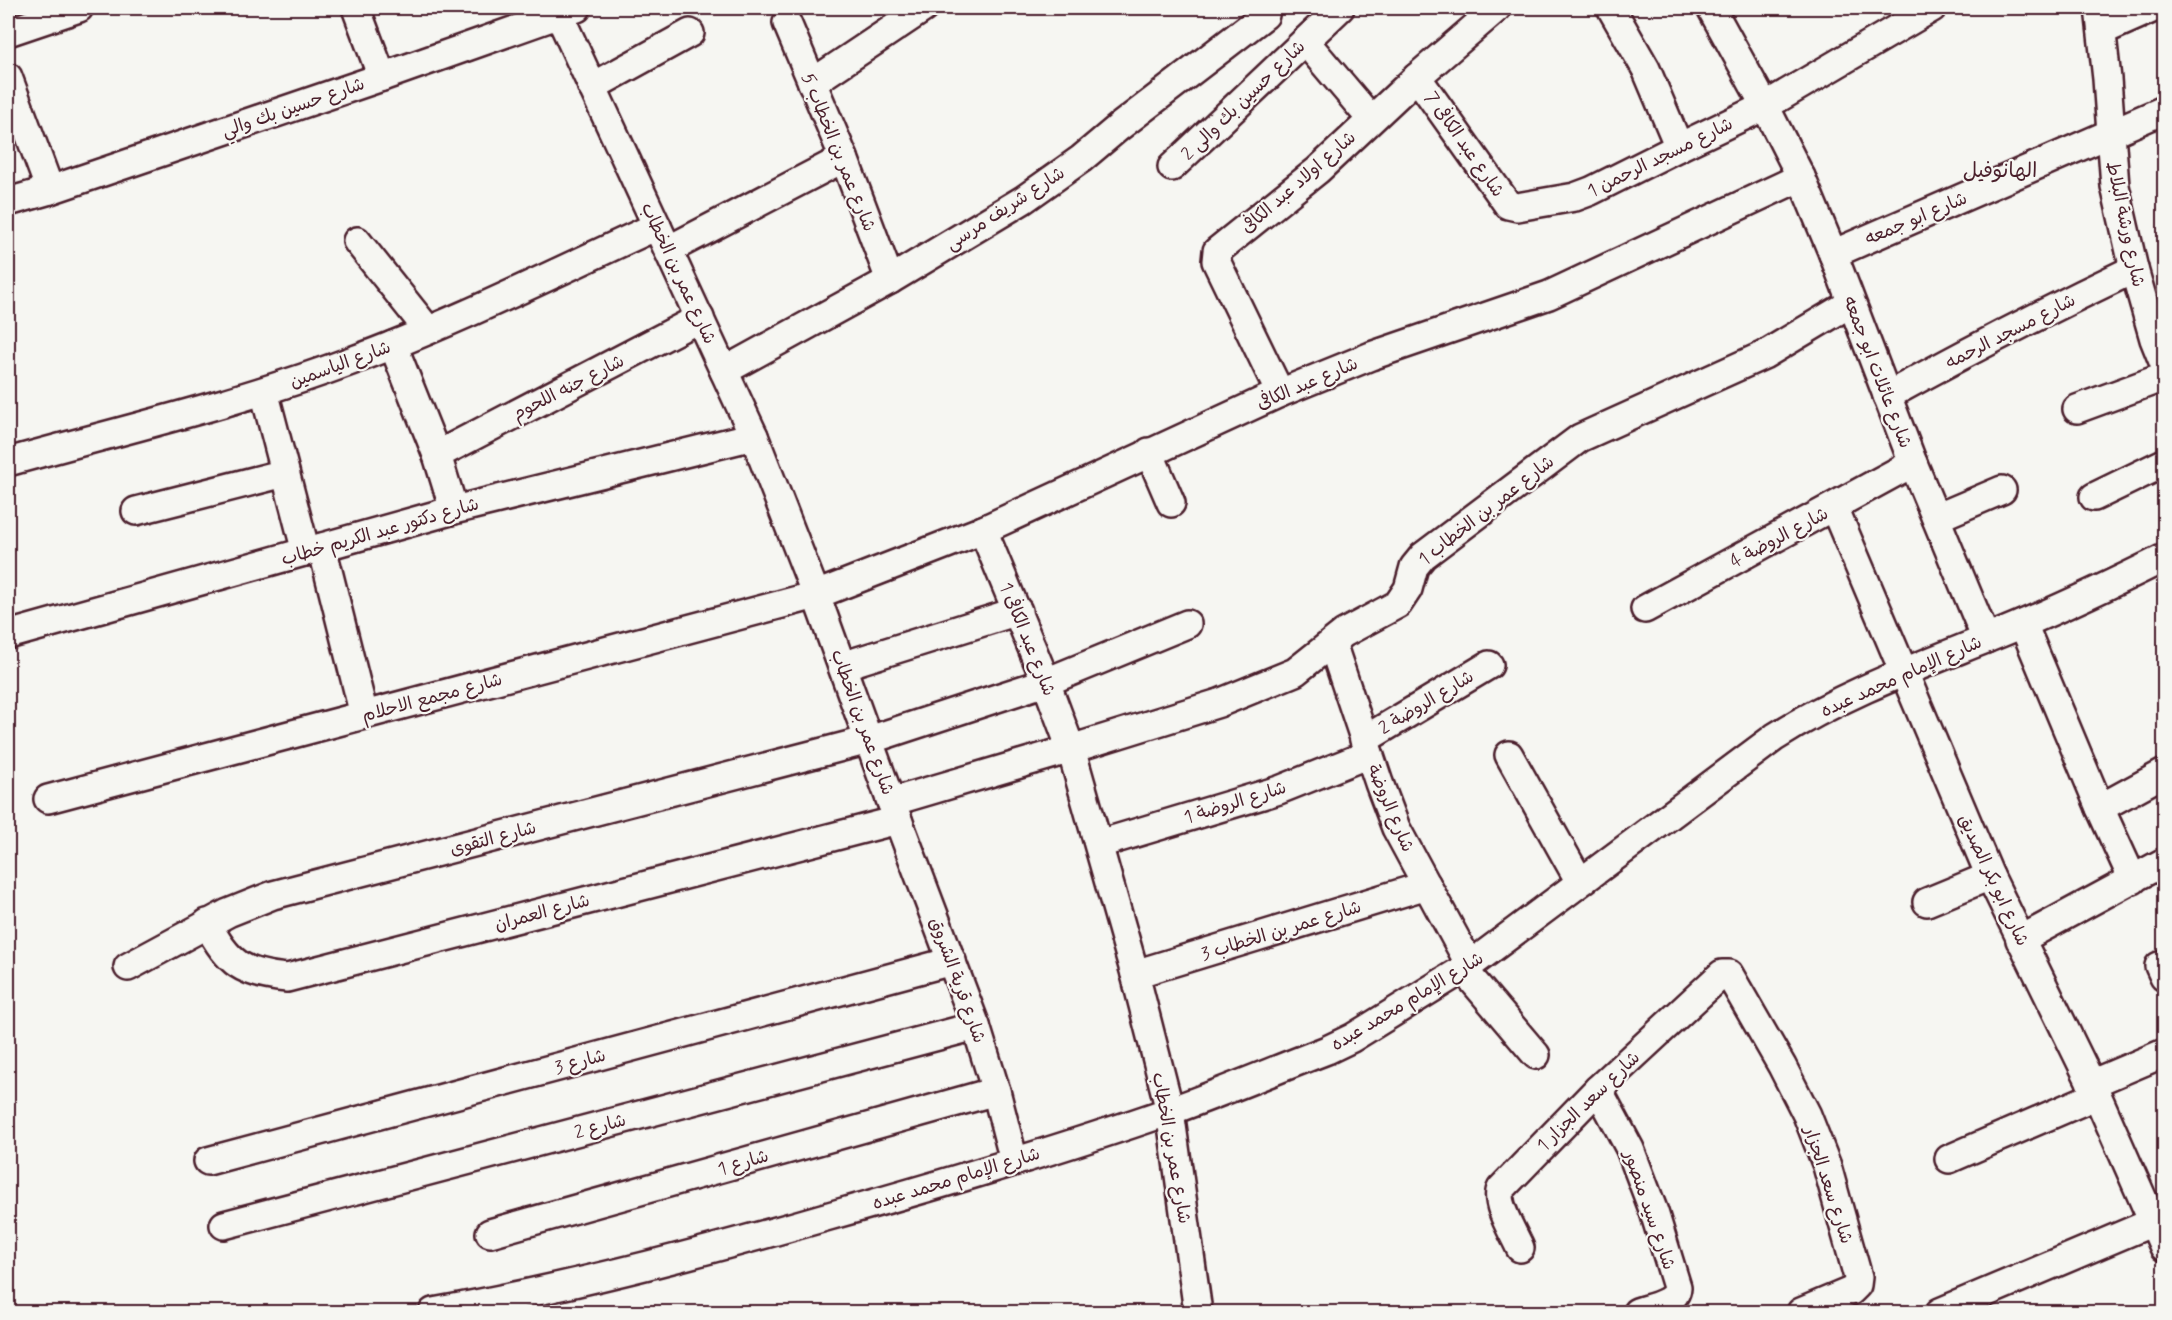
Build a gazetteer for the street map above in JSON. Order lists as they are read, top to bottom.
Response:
{
  "streets": {
    "street": [
      "شارع حسين بك والى 2",
      "شارع حسين بك والي",
      "شارع عبد الكافى 7",
      "شارع عمر بن الخطاب 5",
      "شارع مسجد الرحمن 1",
      "شارع اولاد عبد الكافى",
      "شارع شريف مرسى",
      "شارع ابو جمعه",
      "شارع ورشة البلاط",
      "شارع عمر بن الخطاب",
      "شارع مسجد الرحمه",
      "شارع الياسمين",
      "شارع عائلات ابو جمعه",
      "شارع عبد الكافى",
      "شارع جنه اللحوم",
      "شارع عمر بن الخطاب 1",
      "شارع دكتور عبد الكريم خطاب",
      "شارع الروضة 4",
      "شارع عبد الكافى 1",
      "شارع الإمام محمد عبده",
      "شارع مجمع الاحلام",
      "شارع الروضة 2",
      "شارع الروضة 1",
      "شارع الروضة",
      "شارع التقوى",
      "شارع ابو بكر الصديق",
      "شارع العمران",
      "شارع عمر بن الخطاب 3",
      "شارع قرية الشروق",
      "شارع 3",
      "شارع سعد الجزار 1",
      "شارع 2",
      "شارع 1",
      "شارع سعد الجزار",
      "شارع سيد منصور"
    ]
  },
  "crossings": [
    ["شارع حسين بك والي", "شارع عمر بن الخطاب"],
    ["شارع عبد الكافى 7", "شارع مسجد الرحمن 1"],
    ["شارع عبد الكافى 7", "شارع اولاد عبد الكافى"],
    ["شارع عمر بن الخطاب 5", "شارع شريف مرسى"],
    ["شارع عمر بن الخطاب 5", "شارع الياسمين"],
    ["شارع مسجد الرحمن 1", "شارع عائلات ابو جمعه"],
    ["شارع اولاد عبد الكافى", "شارع عبد الكافى"],
    ["شارع شريف مرسى", "شارع عمر بن الخطاب"],
    ["شارع ابو جمعه", "شارع ورشة البلاط"],
    ["شارع ابو جمعه", "شارع عائلات ابو جمعه"],
    ["شارع ورشة البلاط", "شارع مسجد الرحمه"],
    ["شارع عمر بن الخطاب", "شارع الياسمين"],
    ["شارع عمر بن الخطاب", "شارع عبد الكافى"],
    ["شارع عمر بن الخطاب", "شارع جنه اللحوم"],
    ["شارع عمر بن الخطاب", "شارع عمر بن الخطاب 1"],
    ["شارع عمر بن الخطاب", "شارع دكتور عبد الكريم خطاب"],
    ["شارع عمر بن الخطاب", "شارع عبد الكافى 1"],
    ["شارع عمر بن الخطاب", "شارع الإمام محمد عبده"],
    ["شارع عمر بن الخطاب", "شارع مجمع الاحلام"],
    ["شارع عمر بن الخطاب", "شارع الروضة 1"],
    ["شارع عمر بن الخطاب", "شارع التقوى"],
    ["شارع عمر بن الخطاب", "شارع العمران"],
    ["شارع عمر بن الخطاب", "شارع عمر بن الخطاب 3"],
    ["شارع عمر بن الخطاب", "شارع قرية الشروق"],
    ["شارع مسجد الرحمه", "شارع عائلات ابو جمعه"],
    ["شارع عائلات ابو جمعه", "شارع عبد الكافى"],
    ["شارع عائلات ابو جمعه", "شارع عمر بن الخطاب 1"],
    ["شارع عائلات ابو جمعه", "شارع الروضة 4"],
    ["شارع عائلات ابو جمعه", "شارع الإمام محمد عبده"],
    ["شارع عبد الكافى", "شارع عبد الكافى 1"],
    ["شارع عبد الكافى", "شارع مجمع الاحلام"],
    ["شارع عمر بن الخطاب 1", "شارع عبد الكافى 1"],
    ["شارع عمر بن الخطاب 1", "شارع الروضة"],
    ["شارع الروضة 4", "شارع ابو بكر الصديق"],
    ["شارع عبد الكافى 1", "شارع التقوى"],
    ["شارع الإمام محمد عبده", "شارع الروضة"],
    ["شارع الإمام محمد عبده", "شارع ابو بكر الصديق"],
    ["شارع الإمام محمد عبده", "شارع قرية الشروق"],
    ["شارع الروضة 2", "شارع الروضة 1"],
    ["شارع الروضة 2", "شارع الروضة"],
    ["شارع الروضة 1", "شارع الروضة"],
    ["شارع الروضة", "شارع عمر بن الخطاب 3"],
    ["شارع التقوى", "شارع العمران"],
    ["شارع العمران", "شارع قرية الشروق"],
    ["شارع قرية الشروق", "شارع 3"],
    ["شارع قرية الشروق", "شارع 2"],
    ["شارع قرية الشروق", "شارع 1"],
    ["شارع سعد الجزار 1", "شارع سعد الجزار"],
    ["شارع سعد الجزار 1", "شارع سيد منصور"]
  ],
  "districts": ["الهانوفيل"]
}
